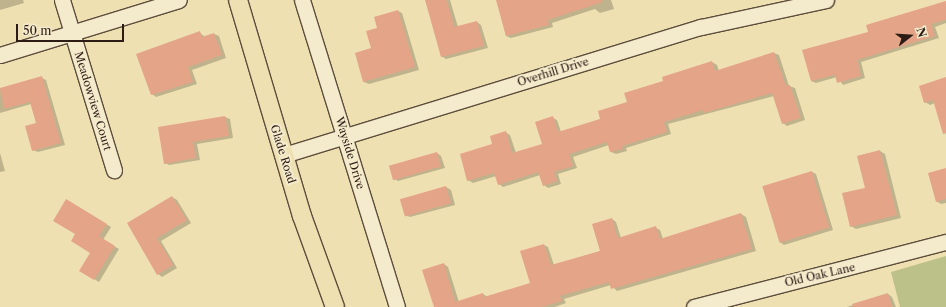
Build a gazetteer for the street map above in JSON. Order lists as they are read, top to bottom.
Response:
{
  "streets": {
    "main road": ["Glade Road"],
    "street": [
      "Overhill Drive",
      "Meadowview Court",
      "Wayside Drive",
      "Old Oak Lane"
    ]
  },
  "crossings": [
    ["Overhill Drive", "Wayside Drive"],
    ["Overhill Drive", "Glade Road"]
  ],
  "scale_bar": "50 m",
  "north": "right"
}
